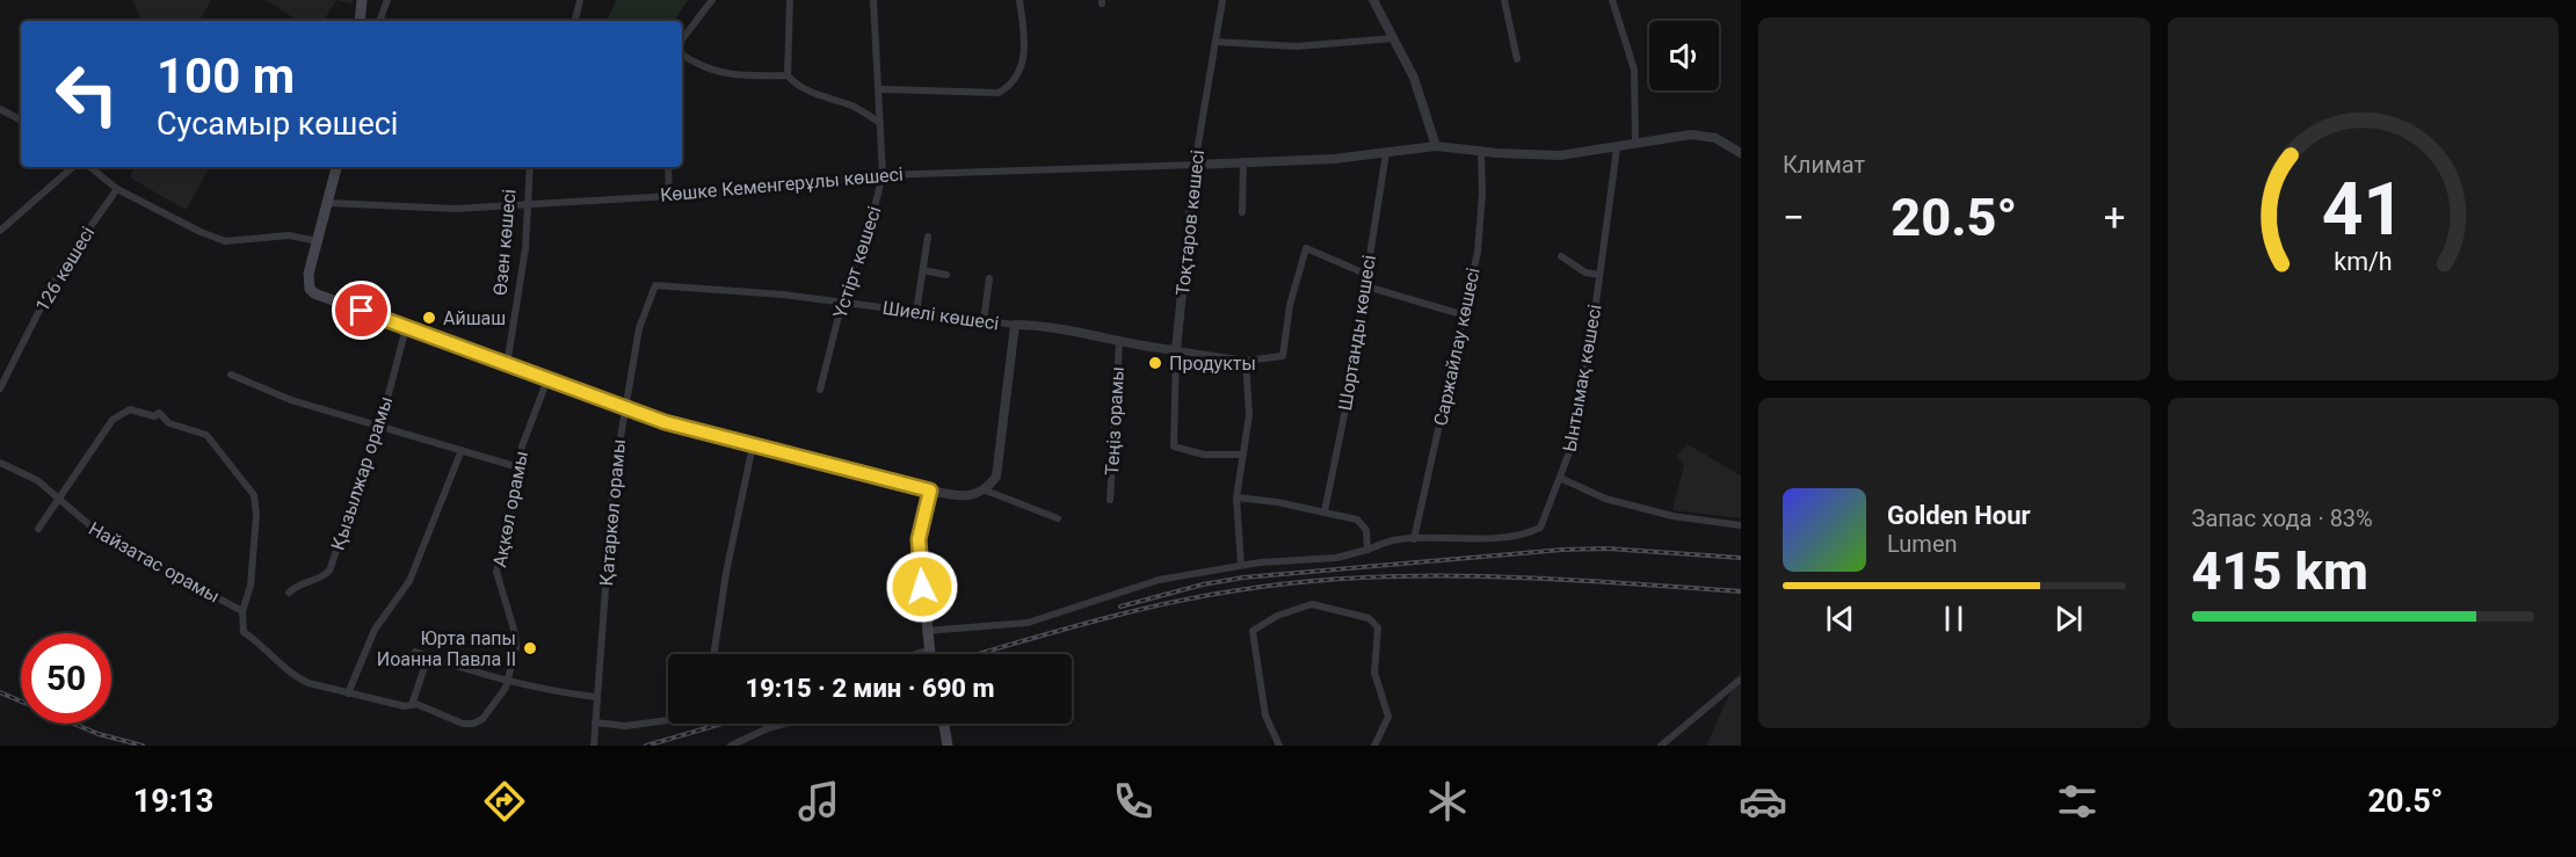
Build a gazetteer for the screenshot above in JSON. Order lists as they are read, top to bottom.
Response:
{
  "streets": {
    "street": [
      "Көшке Кеменгерұлы көшесі",
      "Тоқтаров көшесі",
      "Өзен көшесі",
      "Үстірт көшесі",
      "126 көшесі",
      "Шиелі көшесі",
      "Шортанды көшесі",
      "Саржайлау көшесі",
      "Ынтымақ көшесі",
      "Теңіз орамы",
      "Қызылжар орамы",
      "Ақкөл орамы",
      "Қатаркөл орамы",
      "Найзатас орамы"
    ]
  },
  "crossings": [
    ["Көшке Кеменгерұлы көшесі", "Тоқтаров көшесі"],
    ["Көшке Кеменгерұлы көшесі", "Өзен көшесі"],
    ["Көшке Кеменгерұлы көшесі", "Үстірт көшесі"],
    ["Тоқтаров көшесі", "Шиелі көшесі"],
    ["Үстірт көшесі", "Шиелі көшесі"],
    ["Шиелі көшесі", "Шортанды көшесі"],
    ["Шиелі көшесі", "Теңіз орамы"],
    ["Шиелі көшесі", "Қатаркөл орамы"],
    ["Саржайлау көшесі", "Ынтымақ көшесі"],
    ["Ақкөл орамы", "Найзатас орамы"]
  ],
  "places": ["Айшаш", "Продукты", "Юрта папы Иоанна Павла II"],
  "page": {
    "tile": [
      "Климат",
      ["Запас хода · 83%", "415 km"]
    ],
    "turn": ["100 m", "Сусамыр көшесі"],
    "heat": ["−", "20.5°", "+"],
    "song": ["Golden Hour", "Lumen"],
    "limit": "50",
    "trip": "19:15 · 2 мин · 690 m",
    "tabs": ["19:13", "20.5°"],
    "gauge": ["41", "km/h"]
  }
}
